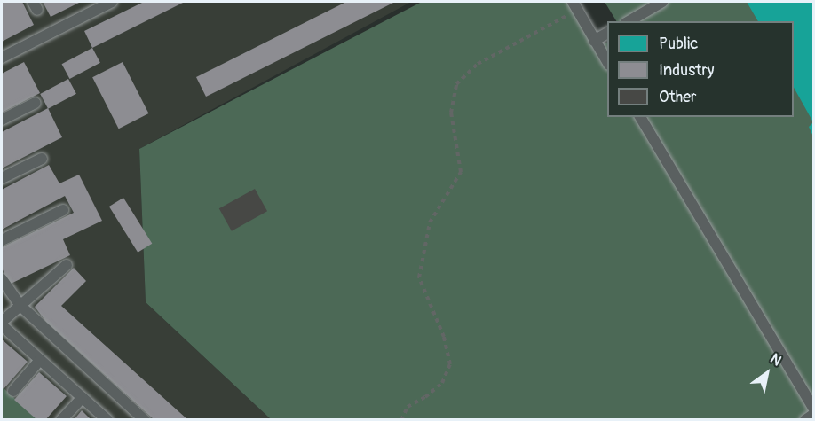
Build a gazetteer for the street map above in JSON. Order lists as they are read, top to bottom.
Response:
{
  "legend": ["Public", "Industry", "Other"],
  "north": "top right"
}
